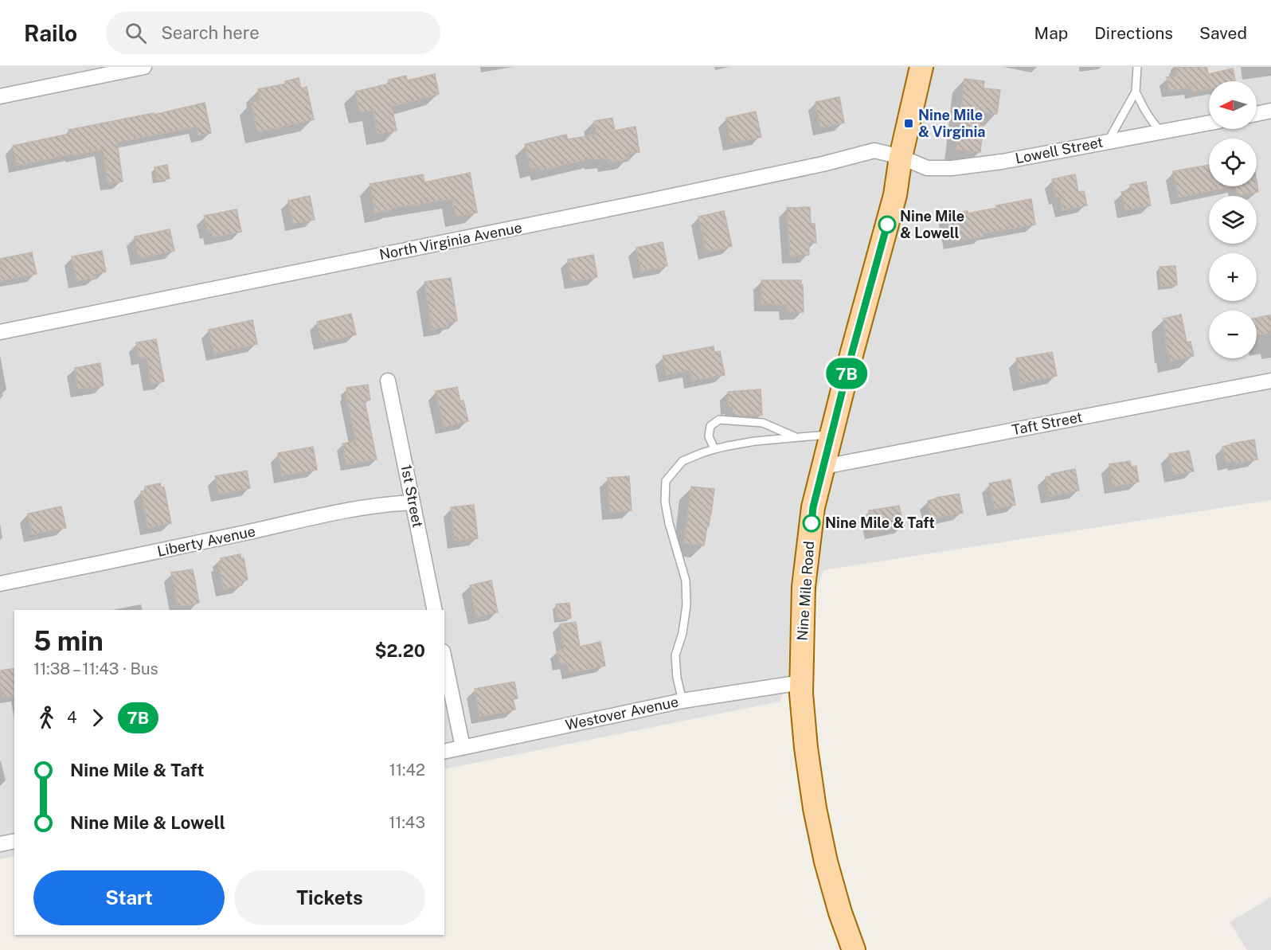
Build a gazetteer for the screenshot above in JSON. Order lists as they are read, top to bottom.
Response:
{
  "streets": {
    "main road": ["Nine Mile Road"],
    "street": [
      "Lowell Street",
      "North Virginia Avenue",
      "Taft Street",
      "1st Street",
      "Liberty Avenue",
      "Westover Avenue"
    ]
  },
  "crossings": [
    ["Lowell Street", "North Virginia Avenue"],
    ["Lowell Street", "Nine Mile Road"],
    ["North Virginia Avenue", "Nine Mile Road"],
    ["Taft Street", "Nine Mile Road"],
    ["1st Street", "Liberty Avenue"],
    ["Nine Mile Road", "Westover Avenue"]
  ],
  "places": {
    "transit": ["Nine Mile & Virginia"],
    "other": ["Nine Mile & Lowell", "Nine Mile & Taft"]
  },
  "lines": ["bus line 7B"],
  "north": "left",
  "page": {
    "header": "Railo",
    "search": "Search here",
    "nav": ["Map", "Directions", "Saved"],
    "on_map": "7B",
    "map_buttons": ["+", "−"],
    "heading": ["5 min", "11:38 – 11:43 · Bus", "$2.20"],
    "legs": ["4", "7B"],
    "list": [
      {
        "name": "Nine Mile & Taft",
        "value": "11:42"
      },
      {
        "name": "Nine Mile & Lowell",
        "value": "11:43"
      }
    ],
    "buttons": ["Start", "Tickets"]
  }
}
